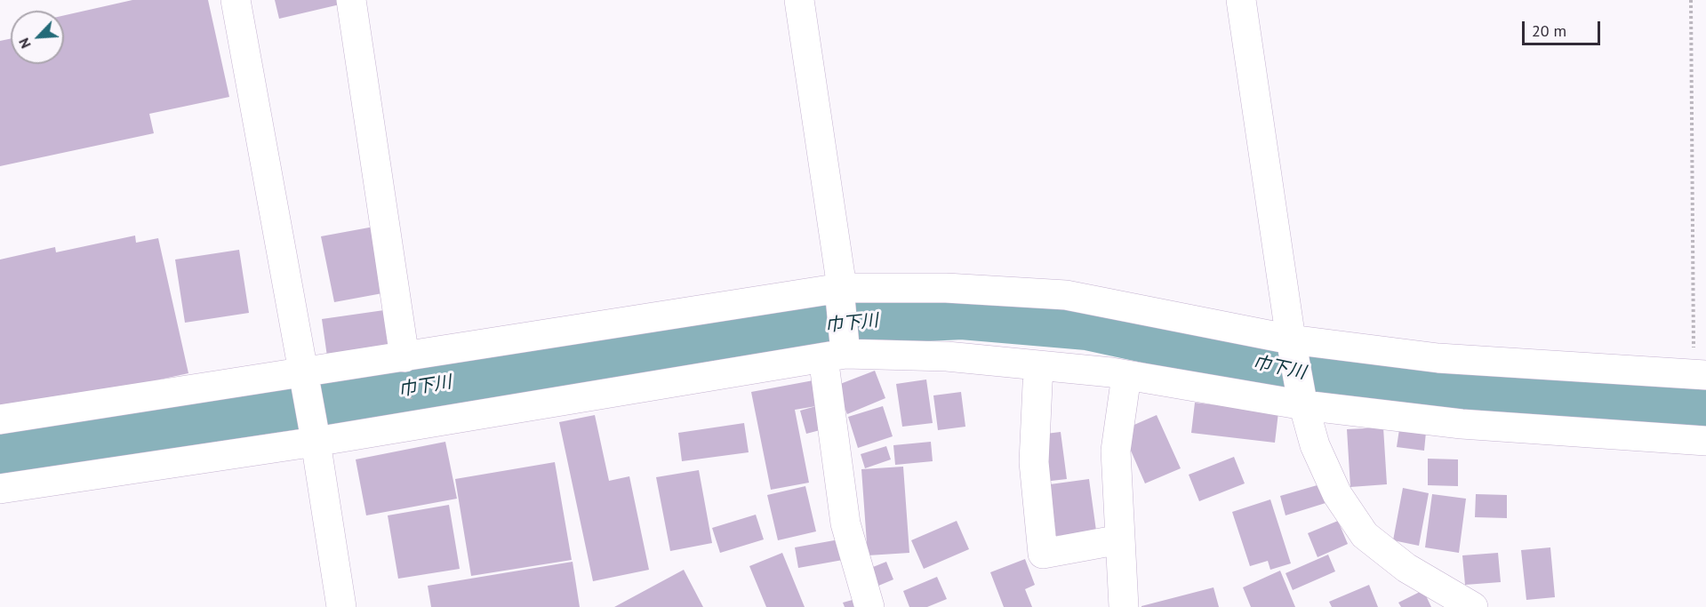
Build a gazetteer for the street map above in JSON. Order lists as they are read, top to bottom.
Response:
{
  "water": ["巾下川"],
  "scale_bar": "20 m",
  "north": "bottom left"
}
